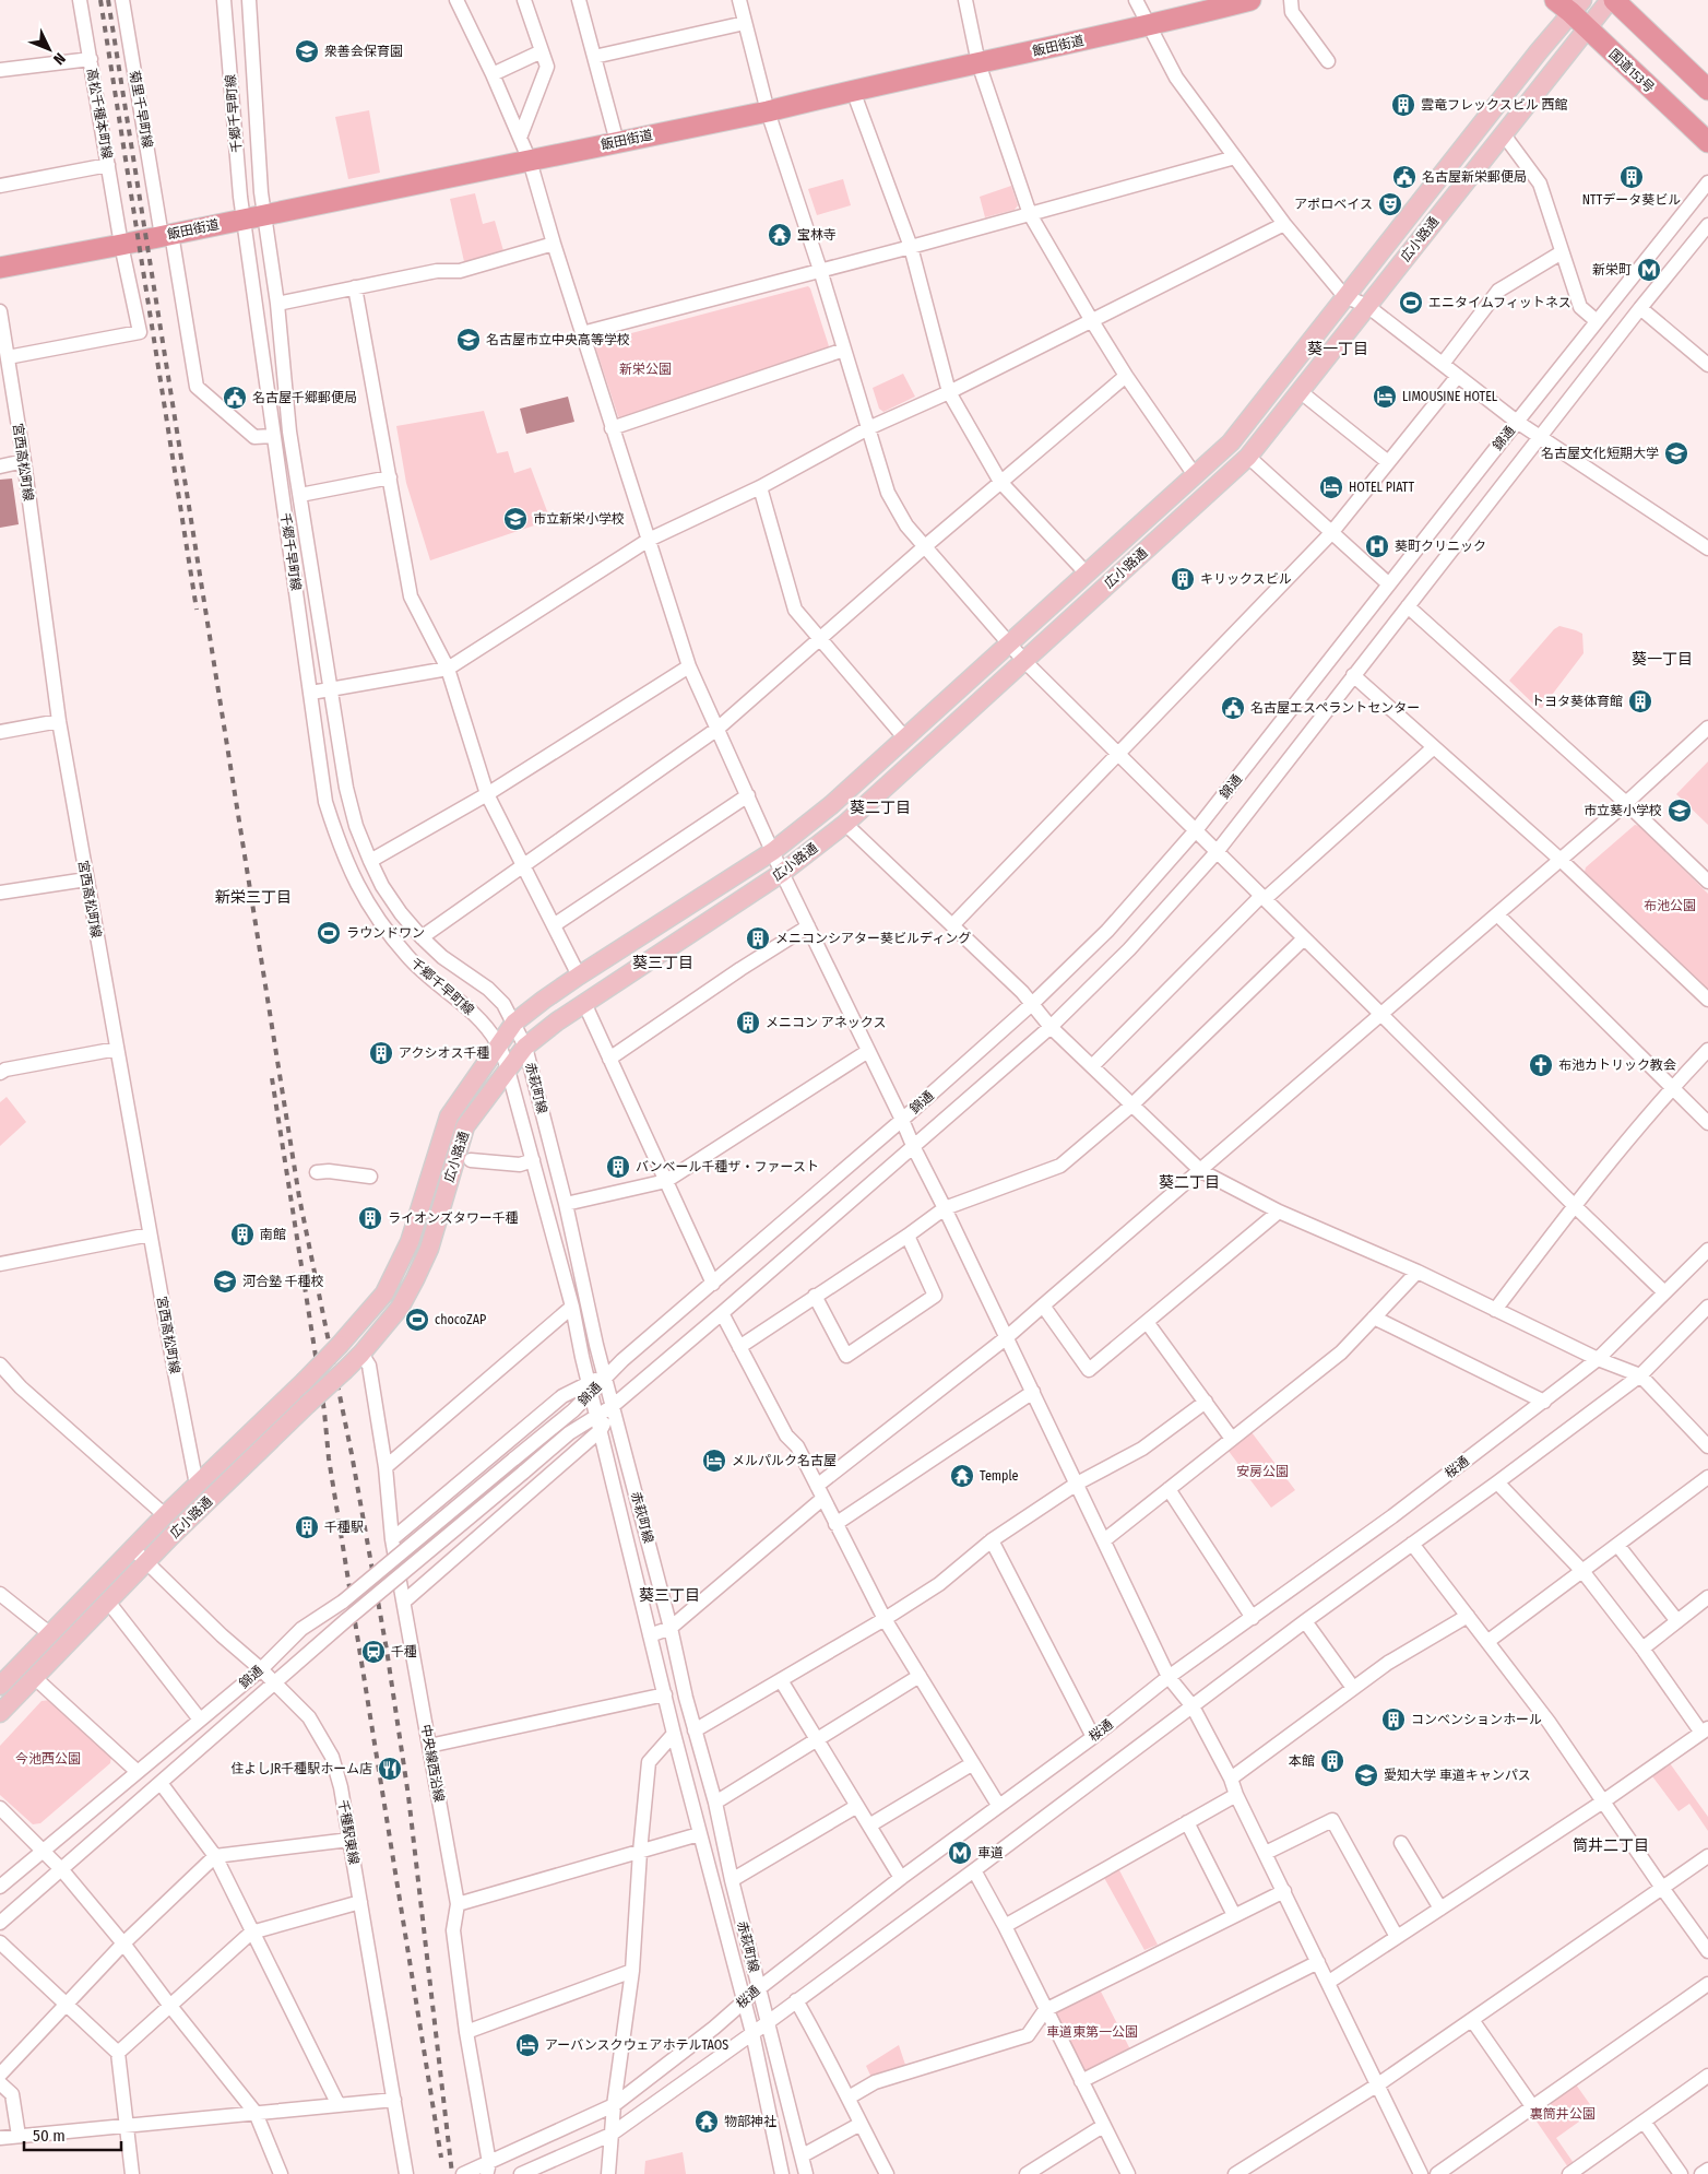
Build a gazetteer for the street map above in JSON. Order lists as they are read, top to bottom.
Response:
{
  "streets": {
    "highway": ["飯田街道", "国道153号"],
    "main road": ["広小路通"],
    "street": [
      "菊里千早町線",
      "高松千種本町線",
      "千郷千早町線",
      "錦通",
      "宮西高松町線",
      "赤萩町線",
      "桜通",
      "中央線西沿線",
      "千種駅東線"
    ]
  },
  "crossings": [
    ["飯田街道", "菊里千早町線"],
    ["飯田街道", "高松千種本町線"],
    ["飯田街道", "千郷千早町線"],
    ["国道153号", "広小路通"],
    ["菊里千早町線", "千郷千早町線"],
    ["高松千種本町線", "宮西高松町線"],
    ["千郷千早町線", "広小路通"],
    ["千郷千早町線", "赤萩町線"],
    ["広小路通", "宮西高松町線"],
    ["広小路通", "赤萩町線"],
    ["広小路通", "中央線西沿線"],
    ["広小路通", "千種駅東線"],
    ["錦通", "赤萩町線"],
    ["錦通", "千種駅東線"],
    ["赤萩町線", "桜通"],
    ["桜通", "中央線西沿線"]
  ],
  "districts": [
    "葵一丁目",
    "葵一丁目",
    "葵二丁目",
    "新栄三丁目",
    "葵三丁目",
    "葵二丁目",
    "葵三丁目",
    "筒井二丁目"
  ],
  "parks": [
    "新栄公園",
    "布池公園",
    "安房公園",
    "今池西公園",
    "車道東第一公園",
    "裏筒井公園"
  ],
  "places": {
    "school or university": [
      "衆善会保育園",
      "名古屋市立中央高等学校",
      "名古屋文化短期大学",
      "市立新栄小学校",
      "市立葵小学校",
      "河合塾 千種校",
      "愛知大学 車道キャンパス"
    ],
    "building": [
      "雲竜フレックスビル 西館",
      "NTTデータ葵ビル",
      "キリックスビル",
      "トヨタ葵体育館",
      "メニコンシアター葵ビルディング",
      "メニコン アネックス",
      "アクシオス千種",
      "バンベール千種ザ・ファースト",
      "ライオンズタワー千種",
      "南館",
      "千種駅",
      "コンベンションホール",
      "本館"
    ],
    "public building": ["名古屋新栄郵便局", "名古屋千郷郵便局", "名古屋エスペラントセンター"],
    "theatre": ["アポロベイス"],
    "temple": ["宝林寺", "Temple", "物部神社"],
    "metro station": ["新栄町", "車道"],
    "sports": ["エニタイムフィットネス", "ラウンドワン", "chocoZAP"],
    "hotel": [
      "LIMOUSINE HOTEL",
      "HOTEL PIATT",
      "メルパルク名古屋",
      "アーバンスクウェアホテルTAOS"
    ],
    "hospital": ["葵町クリニック"],
    "church": ["布池カトリック教会"],
    "station": ["千種"],
    "restaurant": ["住よしJR千種駅ホーム店"]
  },
  "scale_bar": "50 m",
  "north": "bottom right"
}
